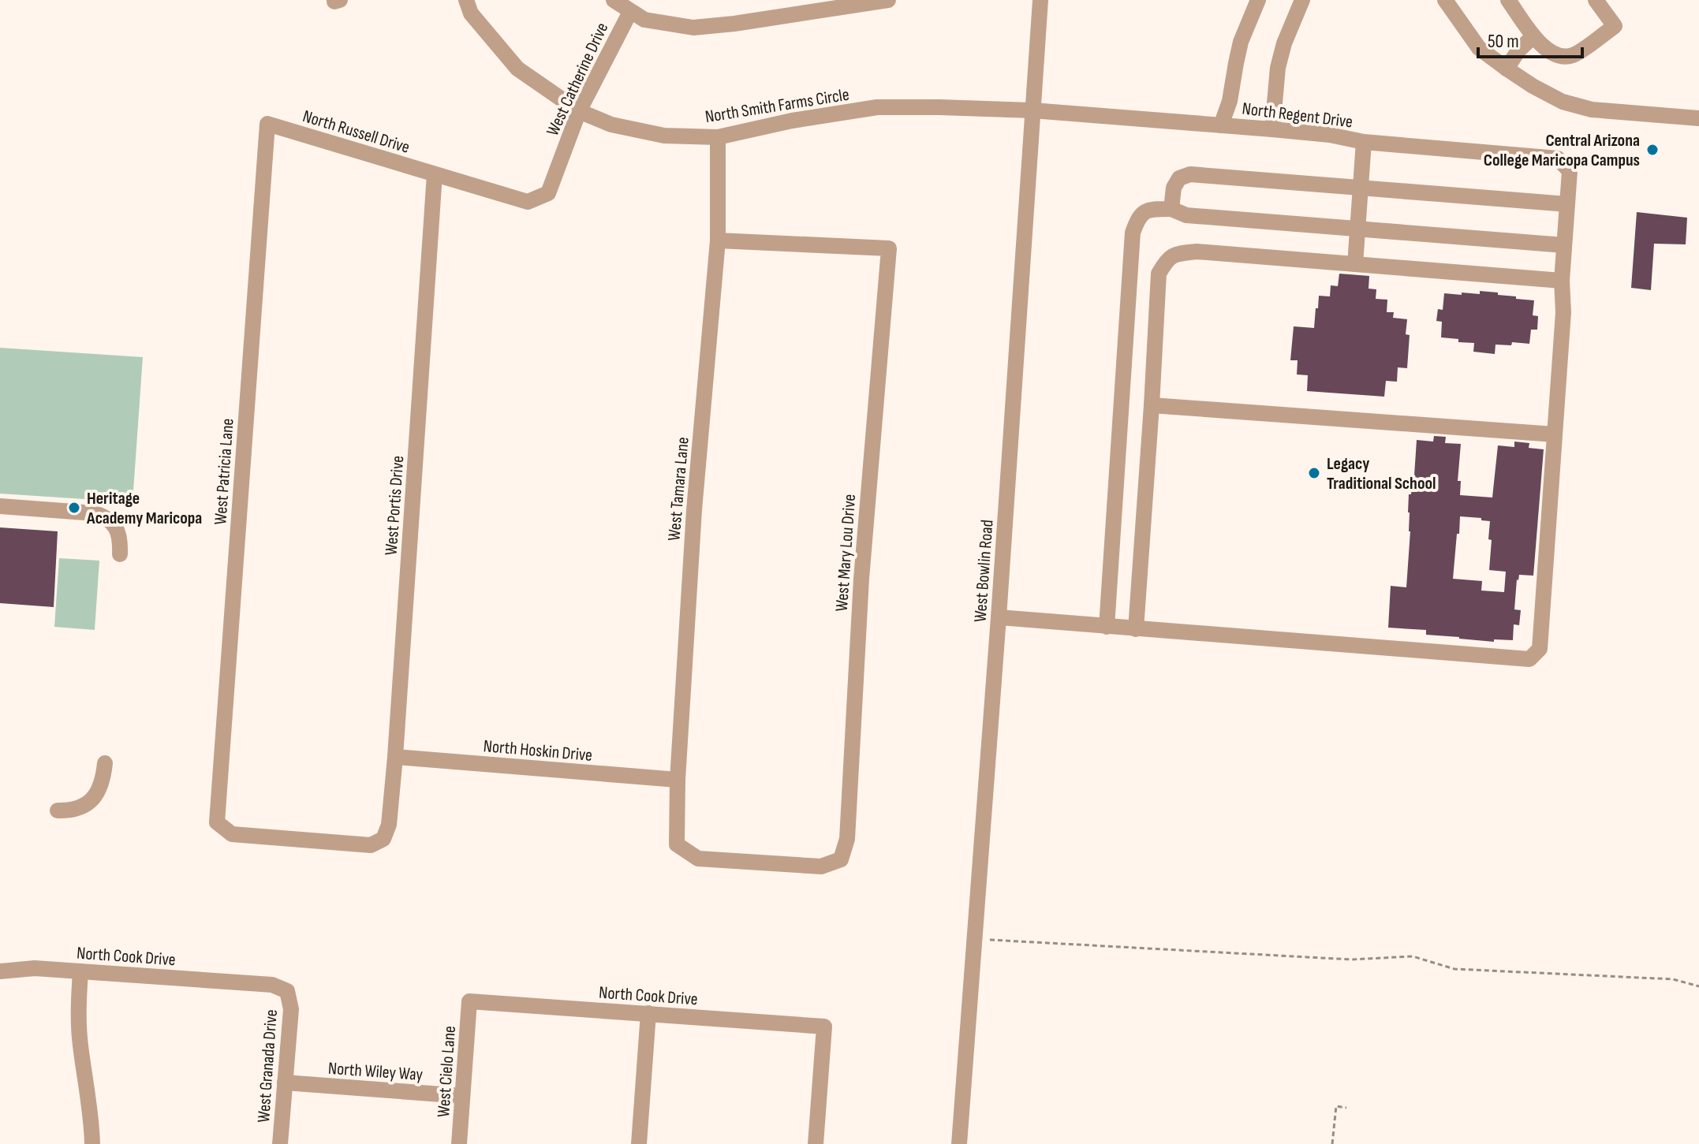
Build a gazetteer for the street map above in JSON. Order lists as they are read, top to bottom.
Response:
{
  "streets": {
    "street": [
      "West Catherine Drive",
      "North Smith Farms Circle",
      "North Regent Drive",
      "North Russell Drive",
      "West Patricia Lane",
      "West Tamara Lane",
      "West Portis Drive",
      "West Mary Lou Drive",
      "West Bowlin Road",
      "North Hoskin Drive",
      "North Cook Drive",
      "West Granada Drive",
      "North Wiley Way",
      "West Cielo Lane"
    ]
  },
  "crossings": [
    ["West Catherine Drive", "North Smith Farms Circle"],
    ["West Catherine Drive", "North Russell Drive"],
    ["West Catherine Drive", "West Portis Drive"],
    ["North Smith Farms Circle", "North Regent Drive"],
    ["North Smith Farms Circle", "West Tamara Lane"],
    ["North Smith Farms Circle", "West Bowlin Road"],
    ["North Regent Drive", "West Bowlin Road"],
    ["North Russell Drive", "West Patricia Lane"],
    ["North Russell Drive", "West Portis Drive"],
    ["West Patricia Lane", "West Portis Drive"],
    ["West Tamara Lane", "West Mary Lou Drive"],
    ["West Tamara Lane", "North Hoskin Drive"],
    ["West Portis Drive", "North Hoskin Drive"],
    ["North Cook Drive", "West Granada Drive"],
    ["North Cook Drive", "West Cielo Lane"],
    ["West Granada Drive", "North Wiley Way"],
    ["North Wiley Way", "West Cielo Lane"]
  ],
  "places": ["Central Arizona College Maricopa Campus", "Legacy Traditional School", "Heritage Academy Maricopa"],
  "scale_bar": "50 m"
}
